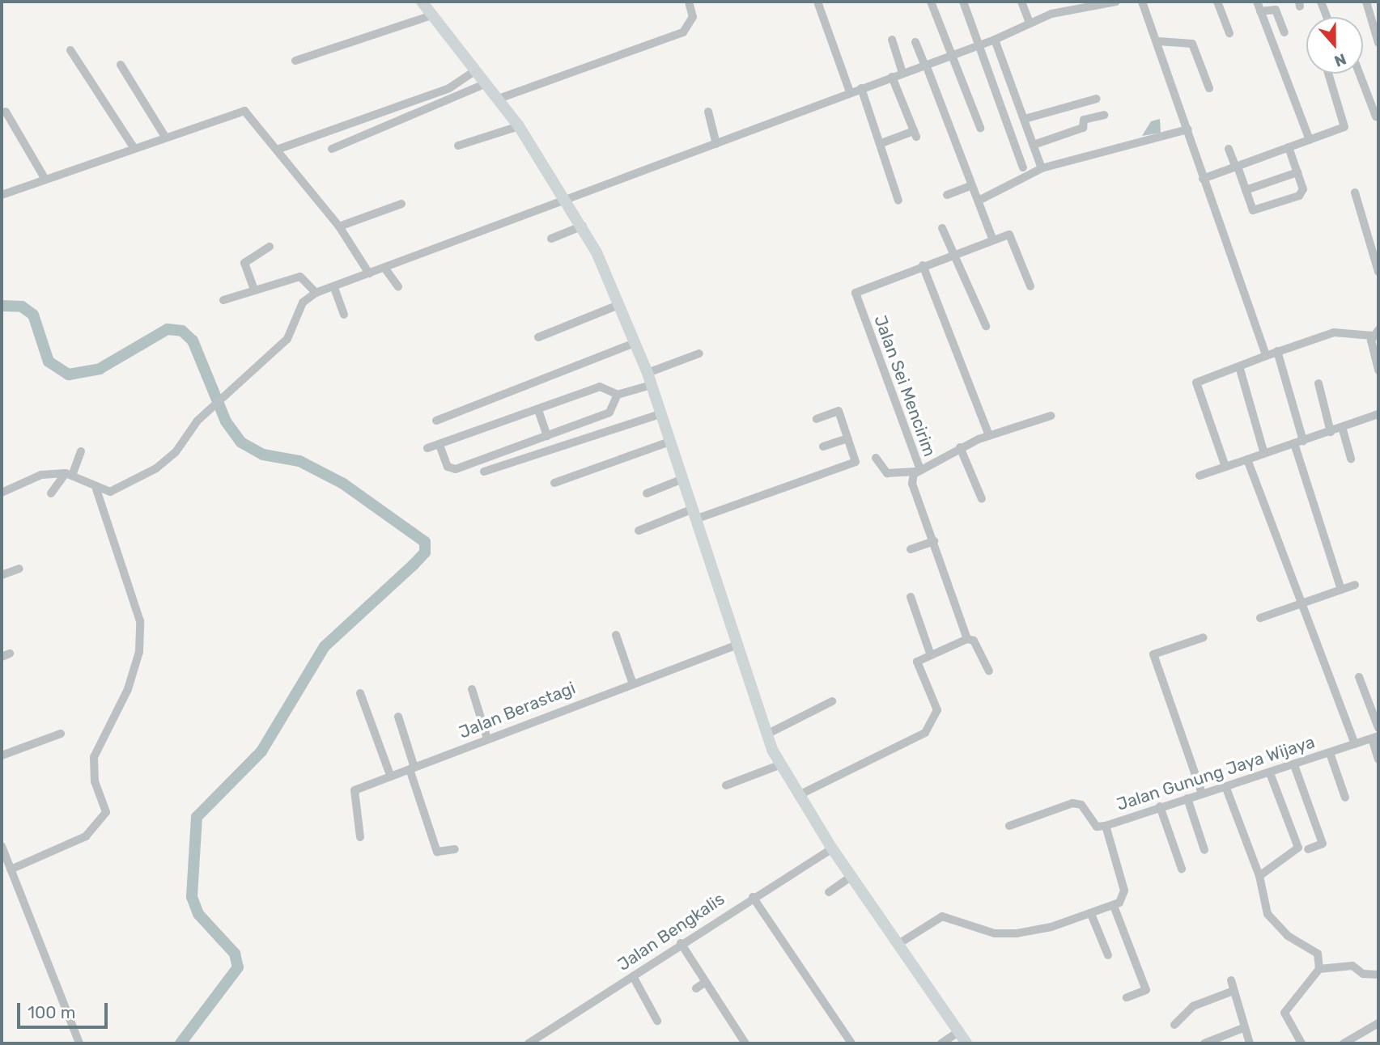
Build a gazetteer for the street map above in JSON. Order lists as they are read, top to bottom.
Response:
{
  "streets": {
    "street": [
      "Jalan Sei Mencirim",
      "Jalan Berastagi",
      "Jalan Gunung Jaya Wijaya",
      "Jalan Bengkalis"
    ]
  },
  "scale_bar": "100 m",
  "north": "bottom"
}
